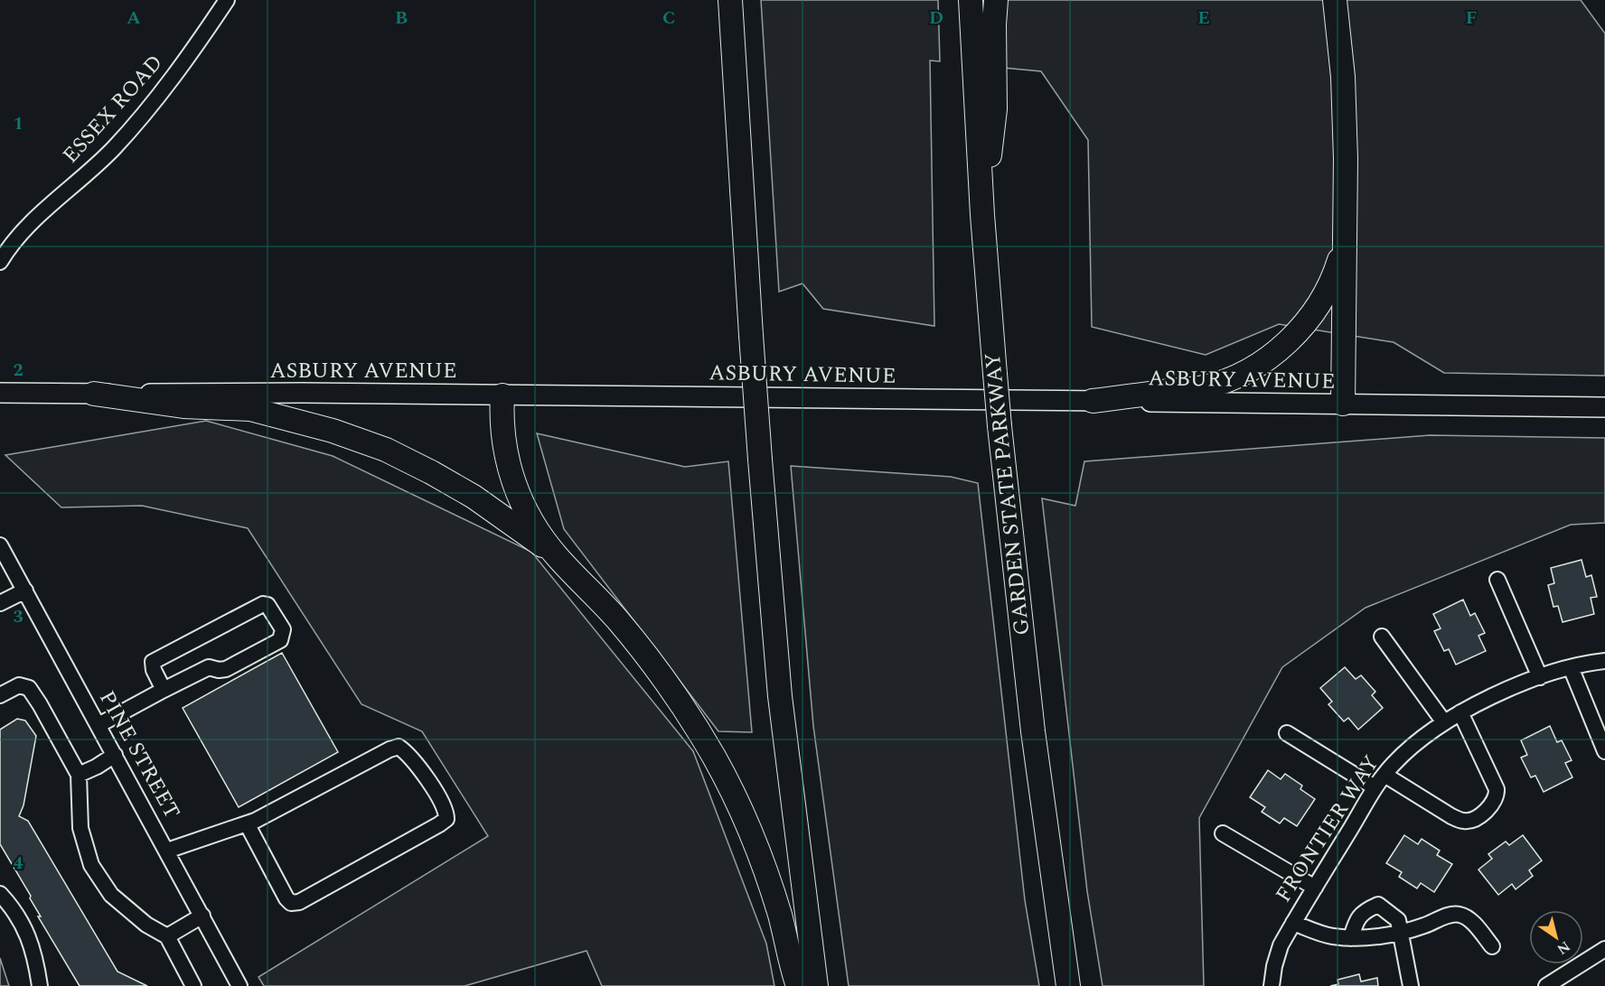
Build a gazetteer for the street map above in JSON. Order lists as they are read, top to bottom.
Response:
{
  "streets": {
    "highway": ["GARDEN STATE PARKWAY"],
    "main road": ["ASBURY AVENUE"],
    "street": ["ESSEX ROAD", "PINE STREET", "FRONTIER WAY"]
  },
  "north": "bottom right",
  "grid": {
    "columns": [
      "A",
      "B",
      "C",
      "D",
      "E",
      "F"
    ],
    "rows": [
      "1",
      "2",
      "3",
      "4"
    ]
  }
}
